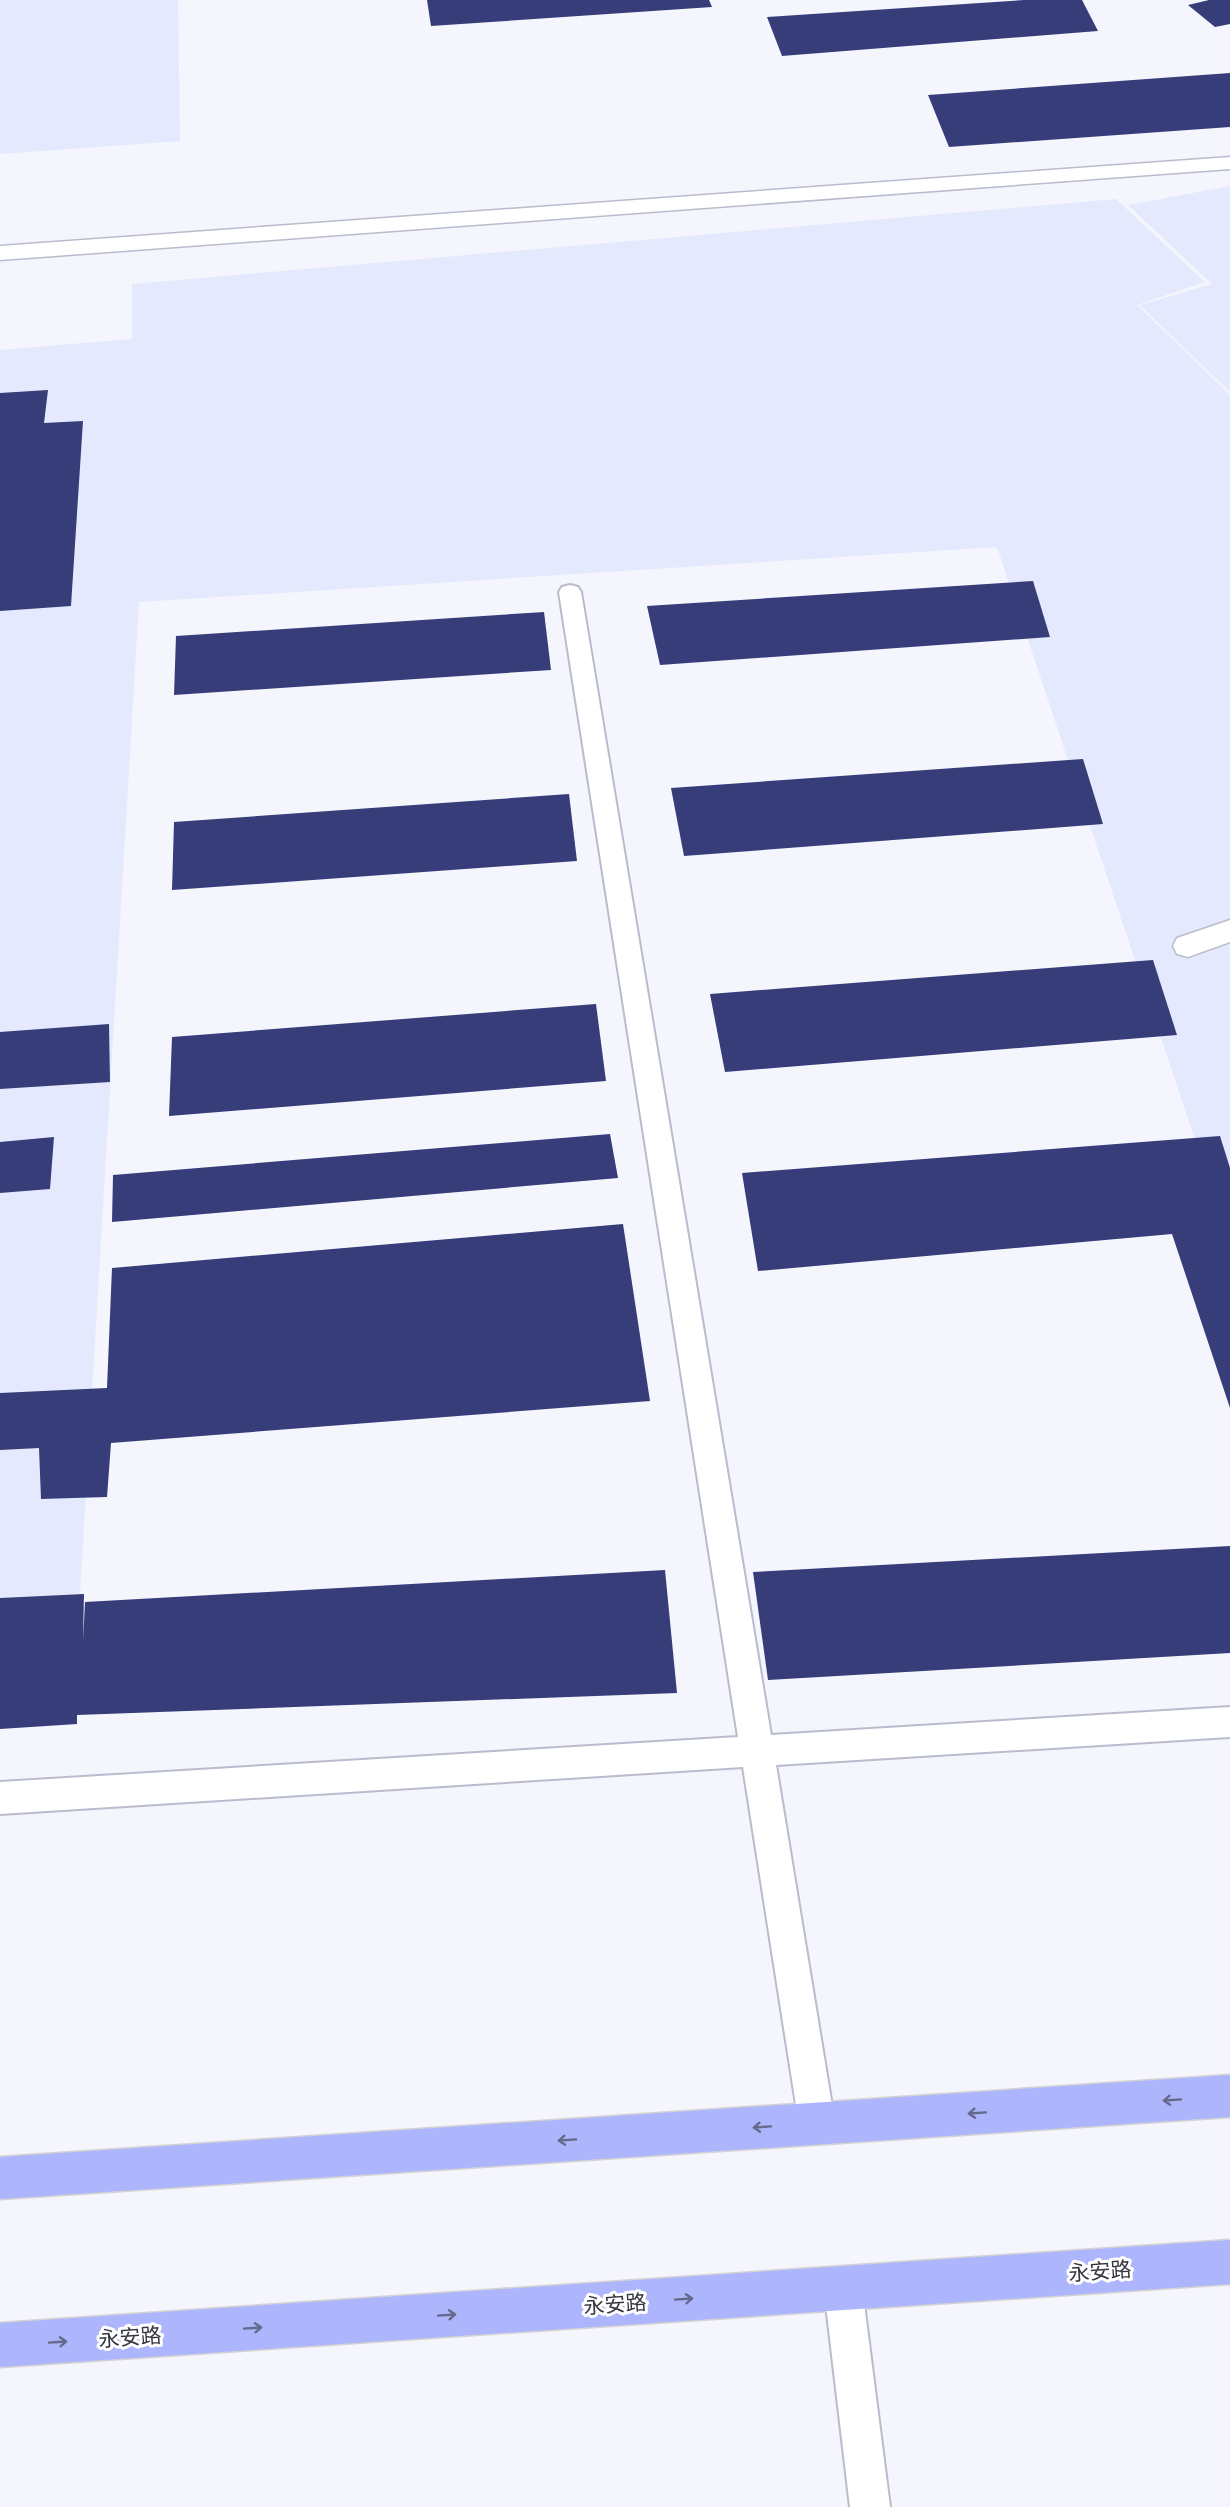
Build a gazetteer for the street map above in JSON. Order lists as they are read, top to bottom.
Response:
{
  "streets": {
    "main road": ["永安路"]
  }
}
